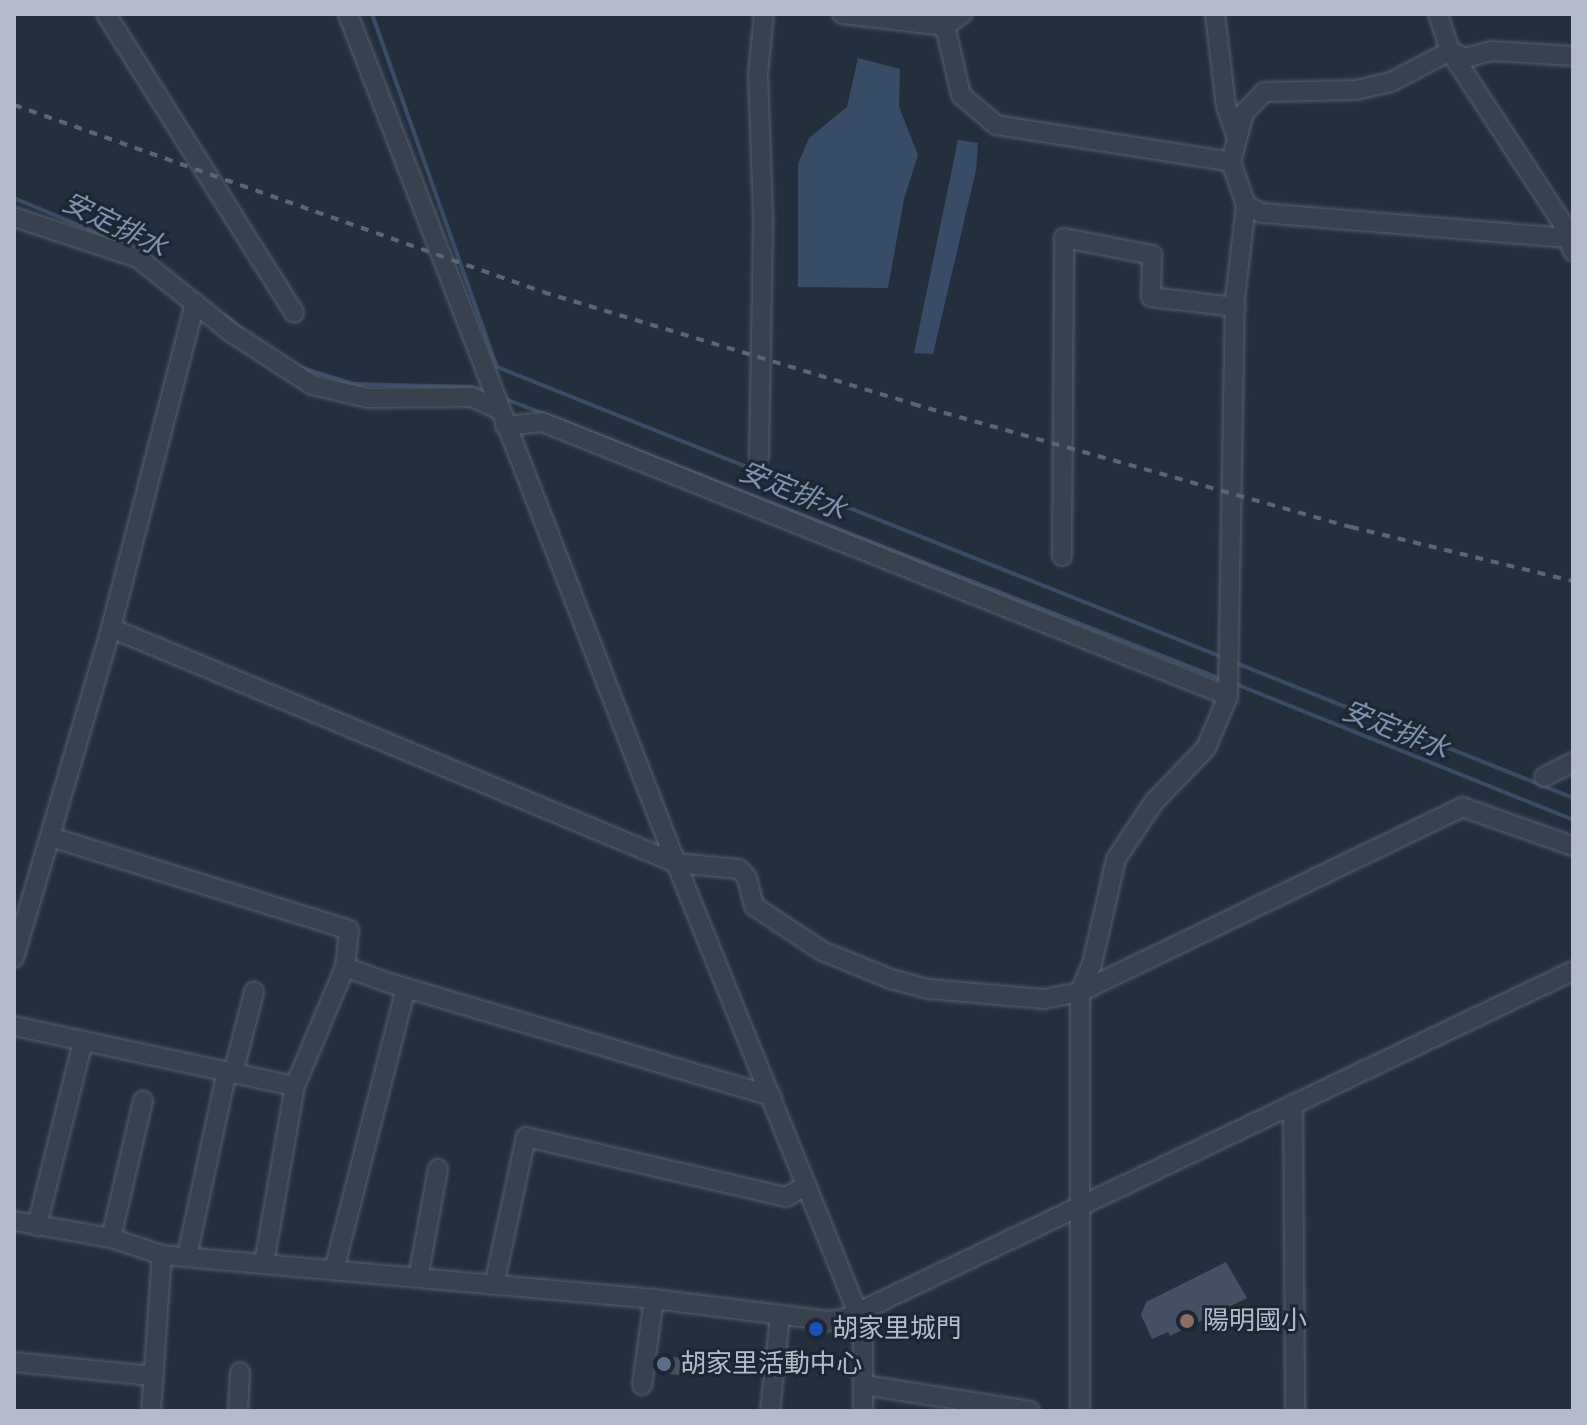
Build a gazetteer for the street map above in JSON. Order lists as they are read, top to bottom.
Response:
{
  "water": ["安定排水"],
  "places": ["陽明國小", "胡家里城門", "胡家里活動中心"]
}
